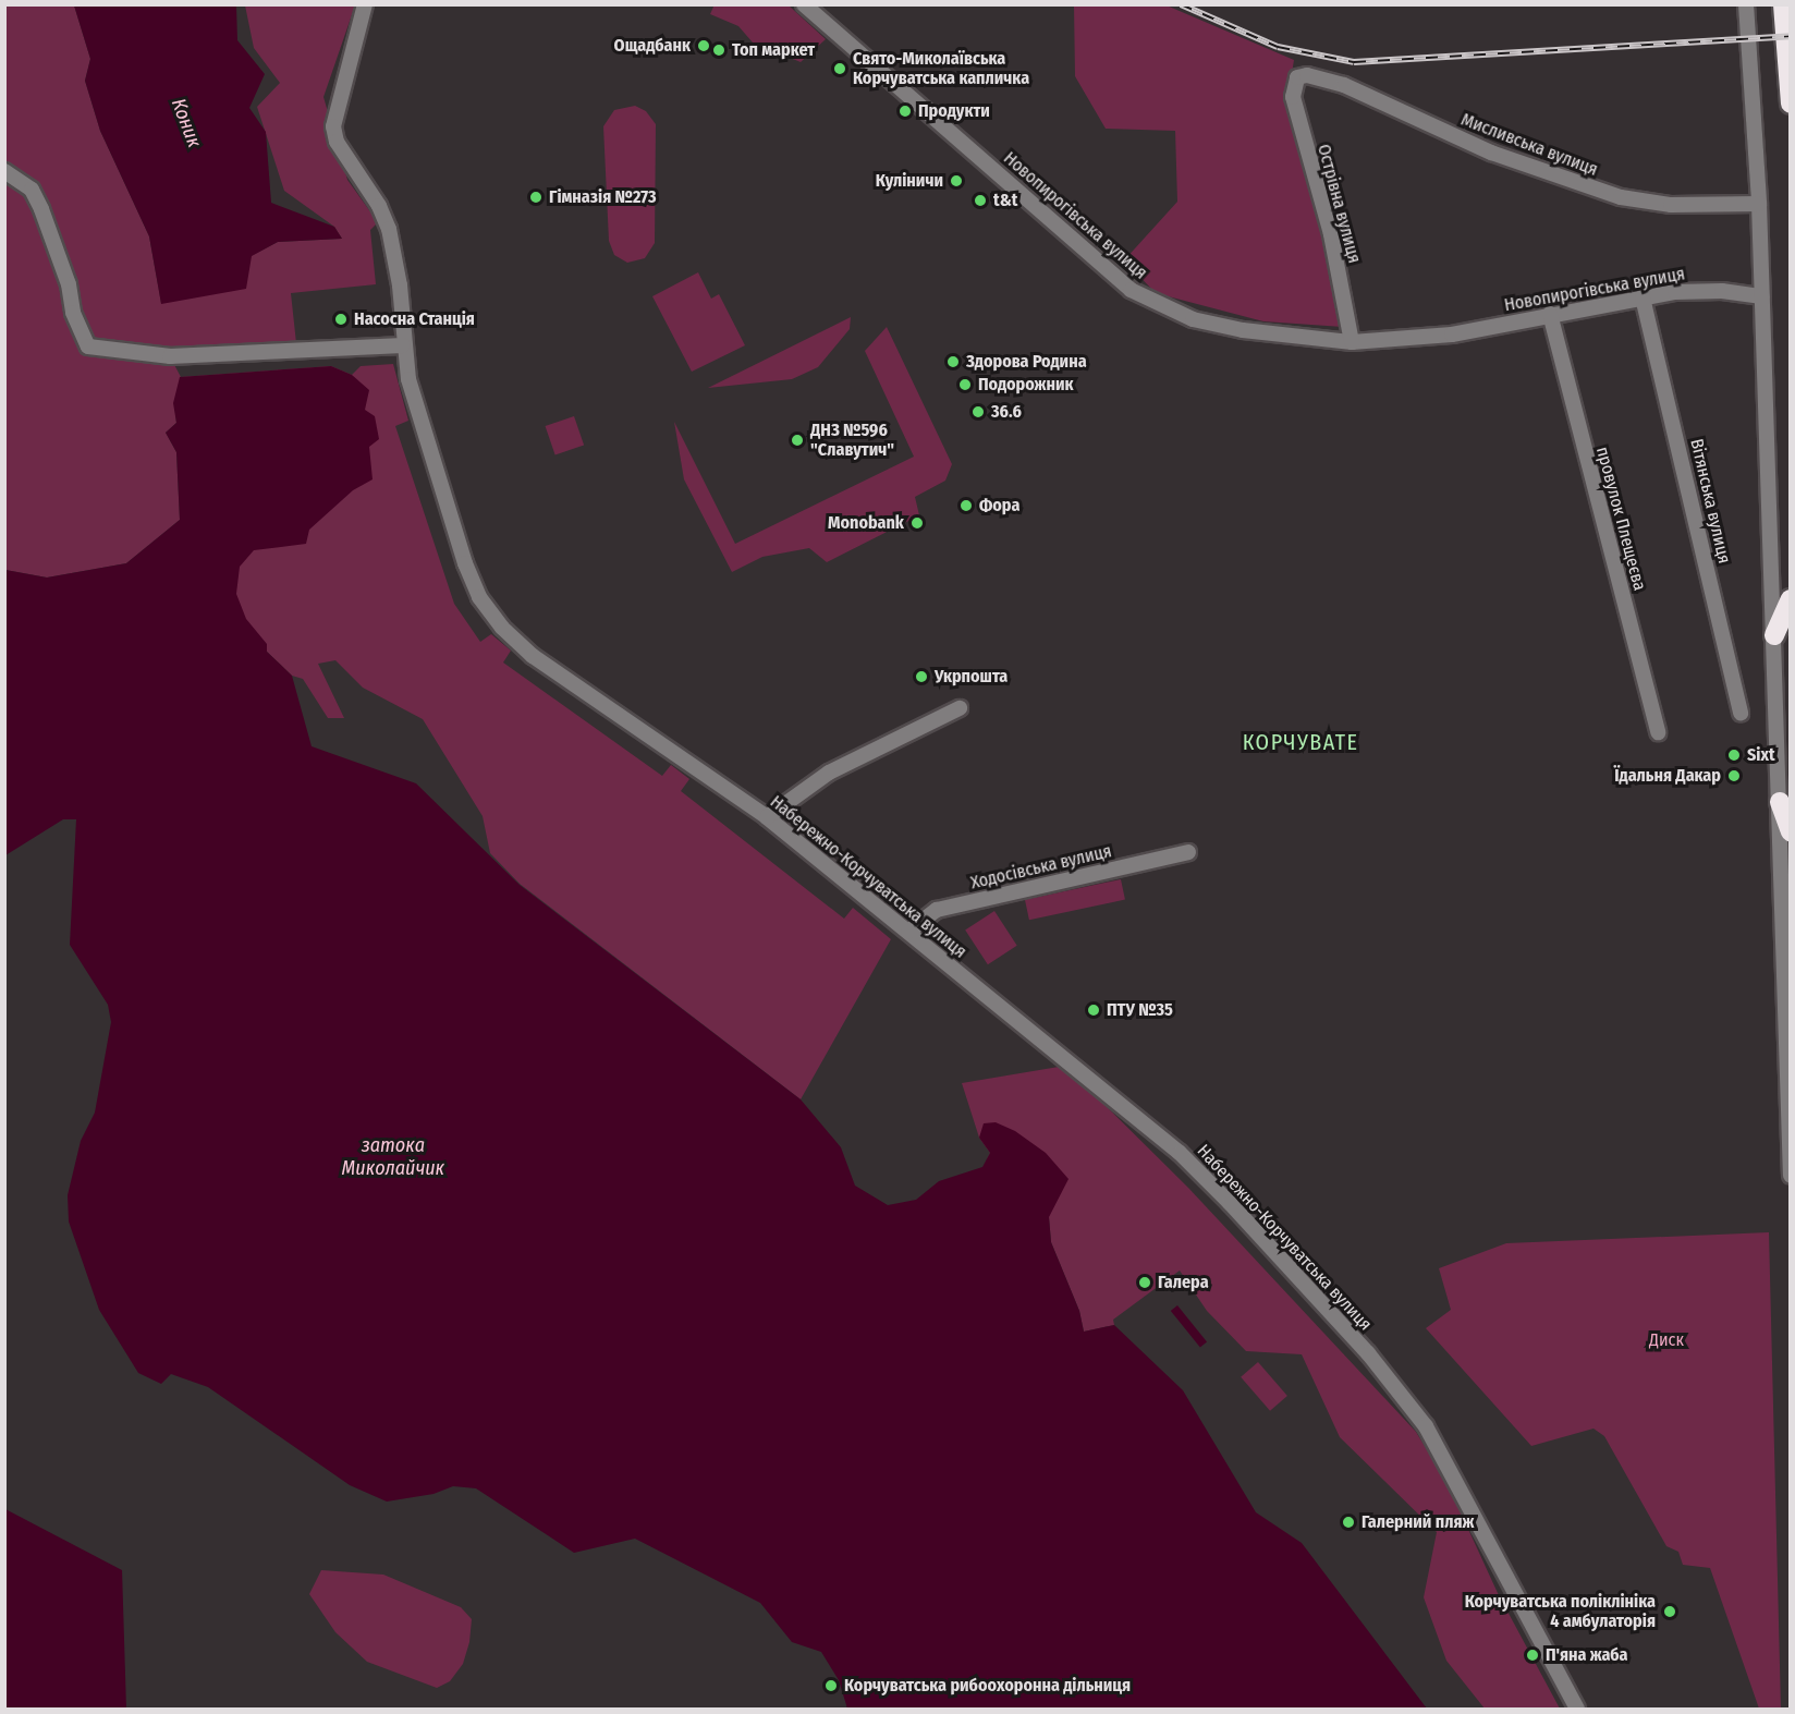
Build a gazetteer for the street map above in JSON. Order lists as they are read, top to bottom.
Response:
{
  "streets": {
    "street": [
      "Мисливська вулиця",
      "Острівна вулиця",
      "Новопирогівська вулиця",
      "Вітянська вулиця",
      "провулок Плещеєва",
      "Ходосівська вулиця",
      "Набережно-Корчуватська вулиця"
    ]
  },
  "crossings": [
    ["Мисливська вулиця", "Острівна вулиця"],
    ["Острівна вулиця", "Новопирогівська вулиця"],
    ["Новопирогівська вулиця", "Вітянська вулиця"],
    ["Новопирогівська вулиця", "провулок Плещеєва"],
    ["Ходосівська вулиця", "Набережно-Корчуватська вулиця"]
  ],
  "districts": ["КОРЧУВАТЕ"],
  "water": ["Коник", "затока Миколайчик"],
  "parks": ["Диск"],
  "places": [
    "Ощадбанк",
    "Топ маркет",
    "Свято-Миколаївська Корчуватська капличка",
    "Продукти",
    "Куліничи",
    "Гімназія №273",
    "t&t",
    "Насосна Станція",
    "Здорова Родина",
    "Подорожник",
    "36.6",
    "ДНЗ №596 \"Славутич\"",
    "Фора",
    "Monobank",
    "Укрпошта",
    "Sixt",
    "Їдальня Дакар",
    "ПТУ №35",
    "Галера",
    "Галерний пляж",
    "Корчуватська поліклініка 4 амбулаторія",
    "П'яна жаба",
    "Корчуватська рибоохоронна дільниця"
  ]
}
